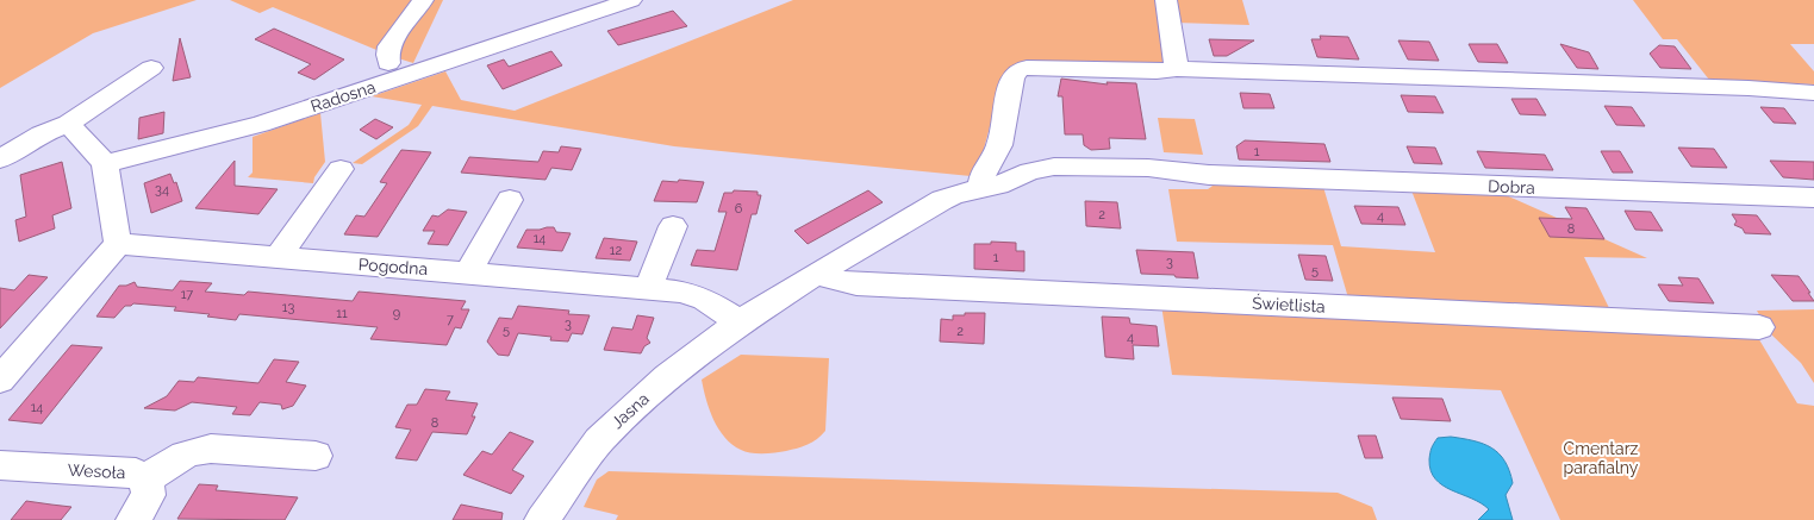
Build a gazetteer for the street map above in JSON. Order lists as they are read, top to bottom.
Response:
{
  "streets": {
    "street": [
      "Radosna",
      "Dobra",
      "Pogodna",
      "Świetlista",
      "Jasna",
      "Wesoła"
    ]
  },
  "crossings": [
    ["Dobra", "Jasna"],
    ["Pogodna", "Jasna"],
    ["Świetlista", "Jasna"]
  ],
  "parks": ["Cmentarz parafialny"],
  "house_numbers": [
    "1",
    "34",
    "6",
    "2",
    "4",
    "8",
    "14",
    "12",
    "1",
    "3",
    "5",
    "17",
    "13",
    "11",
    "9",
    "7",
    "3",
    "5",
    "2",
    "4",
    "14",
    "8"
  ]
}
